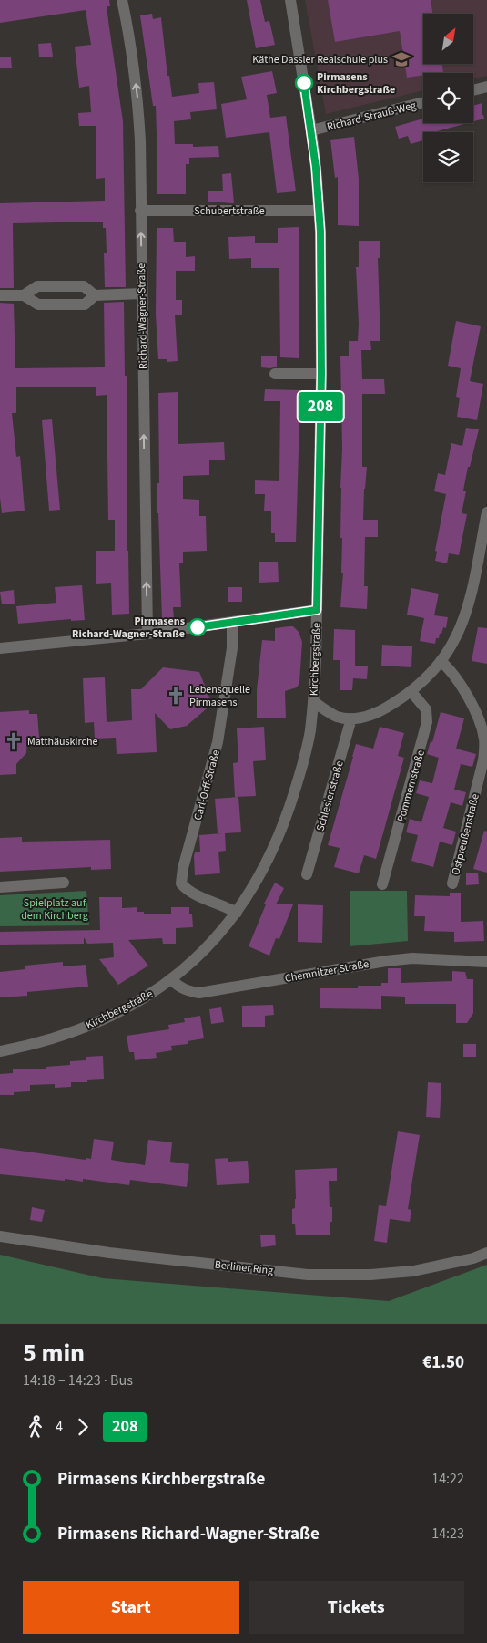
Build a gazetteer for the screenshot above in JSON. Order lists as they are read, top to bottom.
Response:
{
  "streets": {
    "street": [
      "Richard-Strauß-Weg",
      "Schubertstraße",
      "Richard-Wagner-Straße",
      "Kirchbergstraße",
      "Carl-Orff-Straße",
      "Pommernstraße",
      "Schlesienstraße",
      "Ostpreußenstraße",
      "Chemnitzer Straße",
      "Berliner Ring"
    ]
  },
  "crossings": [
    ["Richard-Strauß-Weg", "Kirchbergstraße"],
    ["Schubertstraße", "Richard-Wagner-Straße"],
    ["Schubertstraße", "Kirchbergstraße"],
    ["Kirchbergstraße", "Carl-Orff-Straße"],
    ["Kirchbergstraße", "Chemnitzer Straße"]
  ],
  "one_way": ["Richard-Wagner-Straße"],
  "parks": ["Spielplatz auf dem Kirchberg"],
  "places": {
    "school or university": ["Käthe Dassler Realschule plus"],
    "other": ["Pirmasens Kirchbergstraße", "Pirmasens Richard-Wagner-Straße"],
    "church": ["Lebensquelle Pirmasens", "Matthäuskirche"]
  },
  "lines": ["bus line 208"],
  "north": "top right",
  "page": {
    "on_map": "208",
    "heading": ["5 min", "14:18 – 14:23 · Bus", "€1.50"],
    "legs": ["4", "208"],
    "list": [
      {
        "name": "Pirmasens Kirchbergstraße",
        "value": "14:22"
      },
      {
        "name": "Pirmasens Richard-Wagner-Straße",
        "value": "14:23"
      }
    ],
    "buttons": ["Start", "Tickets"]
  }
}
